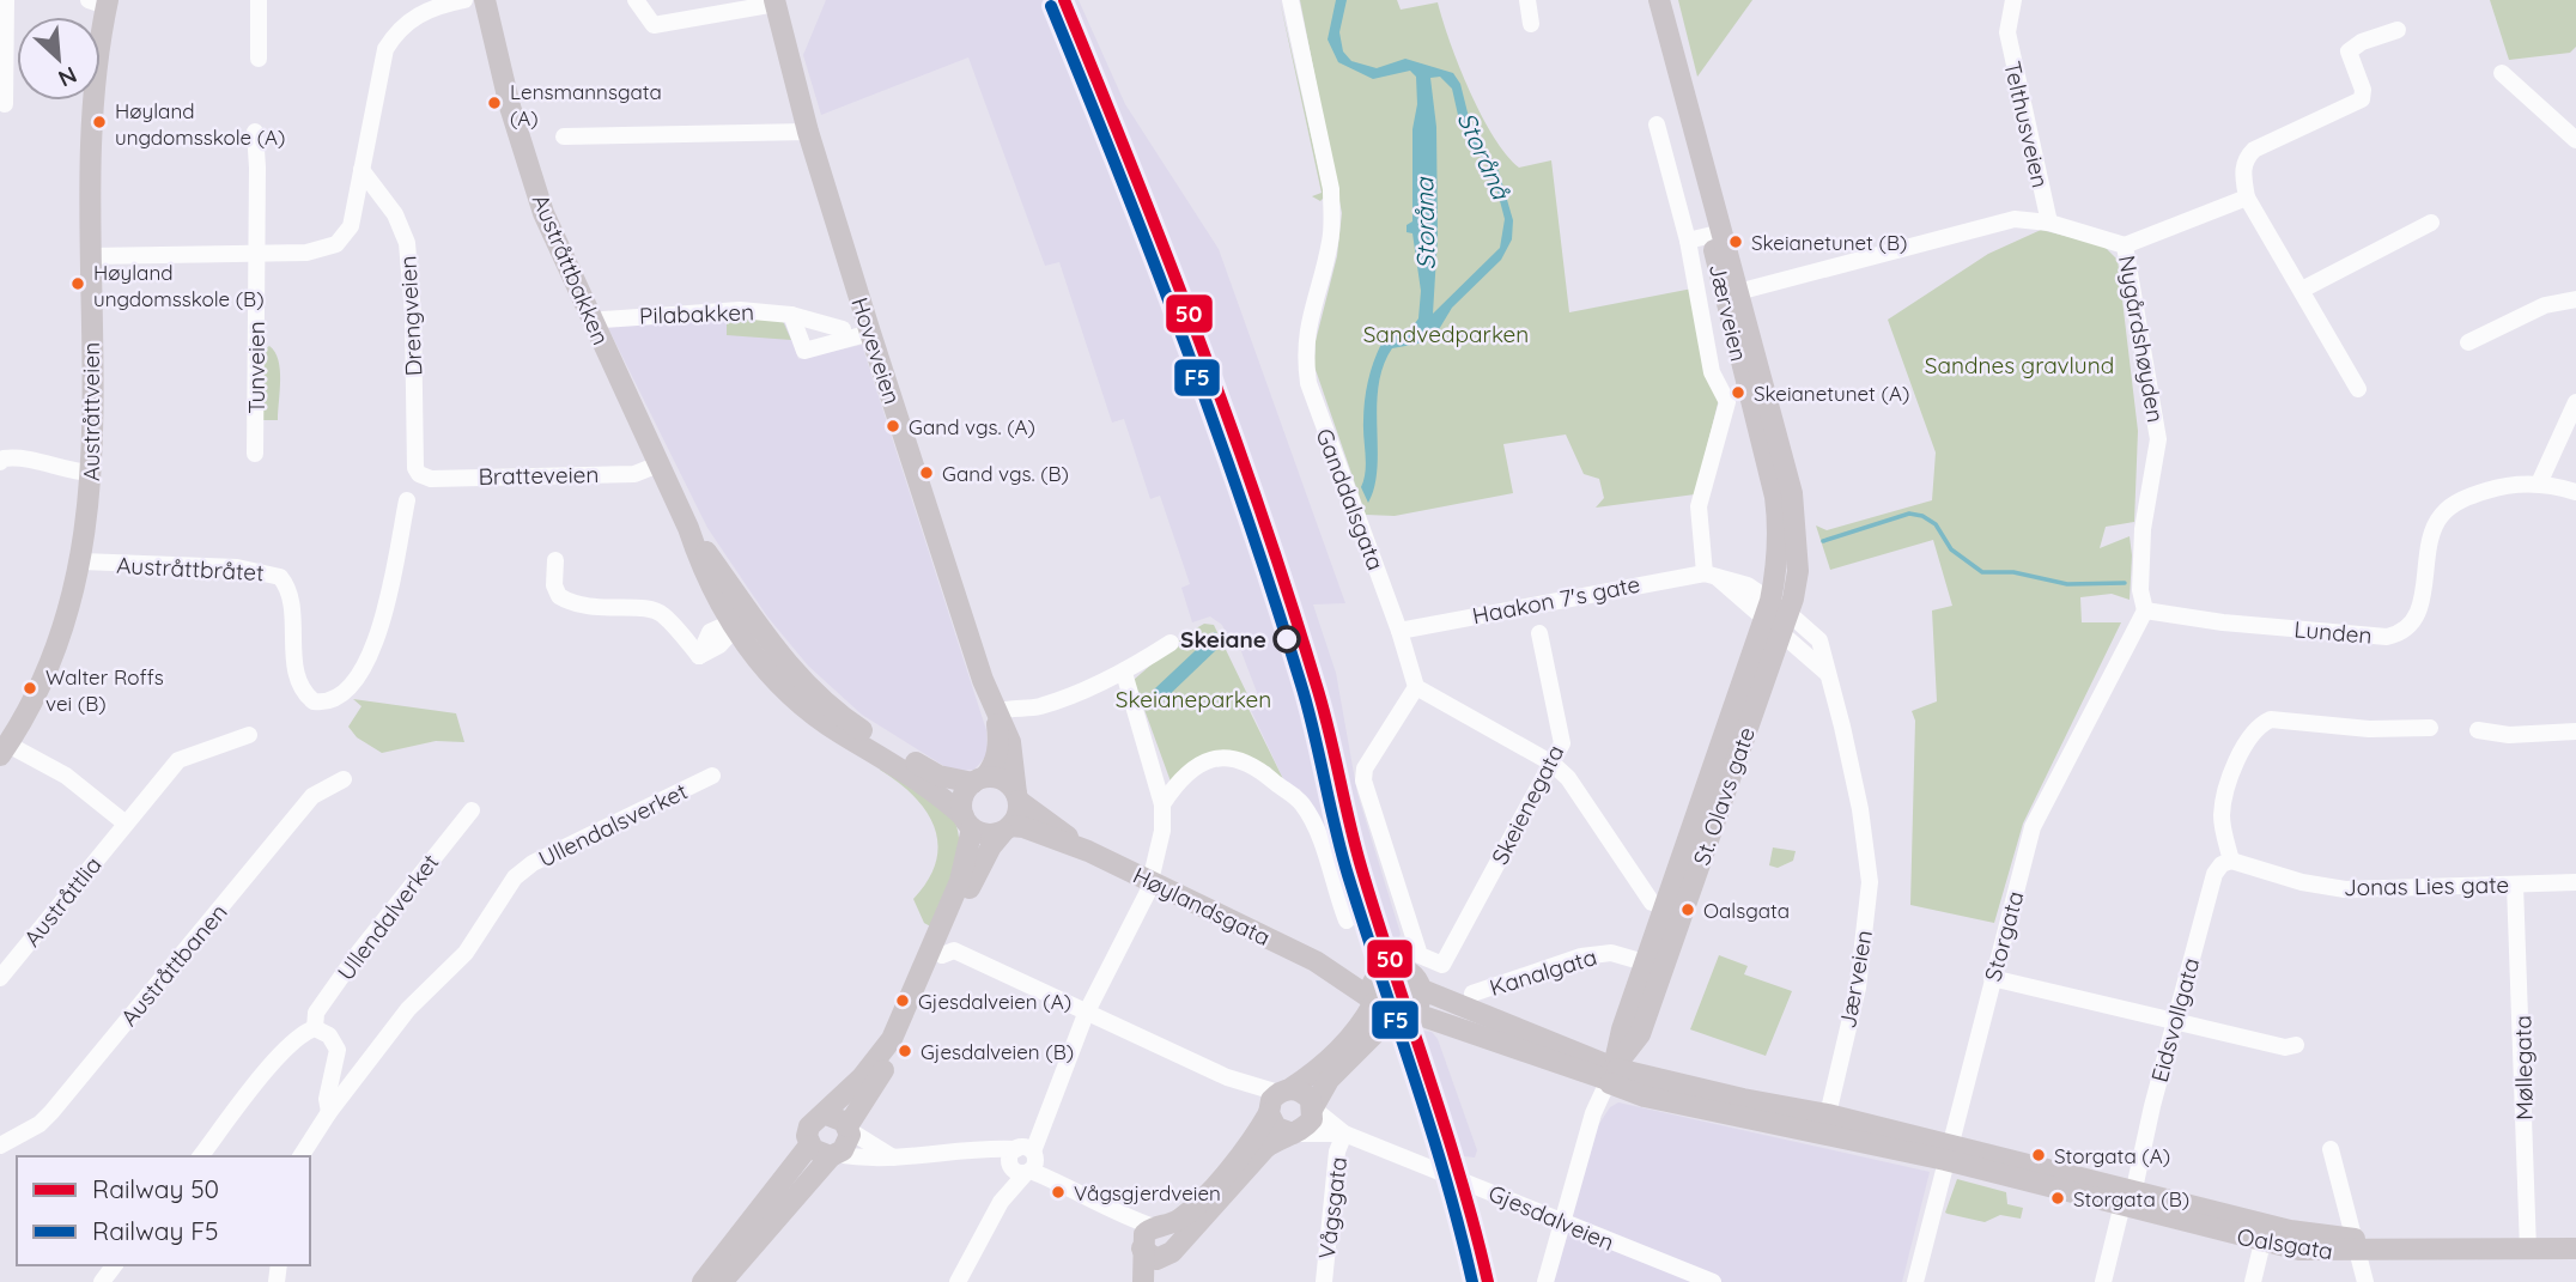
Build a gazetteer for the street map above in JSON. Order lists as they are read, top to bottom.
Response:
{
  "streets": {
    "main road": [
      "Austråttbakken",
      "Jærveien",
      "Hoveveien",
      "Austråttveien",
      "St. Olavs gate",
      "Høylandsgata",
      "Oalsgata"
    ],
    "street": [
      "Telthusveien",
      "Pilabakken",
      "Drengveien",
      "Nygårdshøyden",
      "Tunveien",
      "Bratteveien",
      "Ganddalsgata",
      "Austråttbråtet",
      "Haakon 7's gate",
      "Lunden",
      "Skeienegata",
      "Ullendalsverket",
      "Jonas Lies gate",
      "Austråttlia",
      "Ullendalverket",
      "Storgata",
      "Austråttbanen",
      "Kanalgata",
      "Eidsvollgata",
      "Møllegata",
      "Vågsgata",
      "Gjesdalveien"
    ]
  },
  "crossings": [
    ["Telthusveien", "Jærveien"],
    ["Telthusveien", "Nygårdshøyden"],
    ["Austråttbakken", "Hoveveien"],
    ["Austråttbakken", "Bratteveien"],
    ["Austråttbakken", "Høylandsgata"],
    ["Jærveien", "Haakon 7's gate"],
    ["Jærveien", "St. Olavs gate"],
    ["Jærveien", "Oalsgata"],
    ["Drengveien", "Bratteveien"],
    ["Nygårdshøyden", "Lunden"],
    ["Nygårdshøyden", "Storgata"],
    ["Hoveveien", "Høylandsgata"],
    ["Austråttveien", "Austråttbråtet"],
    ["Ganddalsgata", "Haakon 7's gate"],
    ["Ganddalsgata", "Skeienegata"],
    ["Haakon 7's gate", "St. Olavs gate"],
    ["Lunden", "Storgata"],
    ["St. Olavs gate", "Kanalgata"],
    ["St. Olavs gate", "Gjesdalveien"],
    ["St. Olavs gate", "Oalsgata"],
    ["Jonas Lies gate", "Eidsvollgata"],
    ["Jonas Lies gate", "Møllegata"],
    ["Høylandsgata", "Oalsgata"],
    ["Storgata", "Oalsgata"],
    ["Eidsvollgata", "Oalsgata"],
    ["Møllegata", "Oalsgata"],
    ["Vågsgata", "Gjesdalveien"]
  ],
  "water": ["Storånå", "Storåna"],
  "parks": ["Sandvedparken", "Sandnes gravlund", "Skeianeparken"],
  "places": [
    "Lensmannsgata (A)",
    "Høyland ungdomsskole (A)",
    "Skeianetunet (B)",
    "Høyland ungdomsskole (B)",
    "Skeianetunet (A)",
    "Gand vgs. (A)",
    "Gand vgs. (B)",
    "Skeiane",
    "Walter Roffs vei (B)",
    "Oalsgata",
    "Gjesdalveien (A)",
    "Gjesdalveien (B)",
    "Storgata (A)",
    "Vågsgjerdveien",
    "Storgata (B)"
  ],
  "lines": ["rail line 50", "rail line F5"],
  "legend": ["Railway 50", "Railway F5"],
  "north": "bottom right"
}
